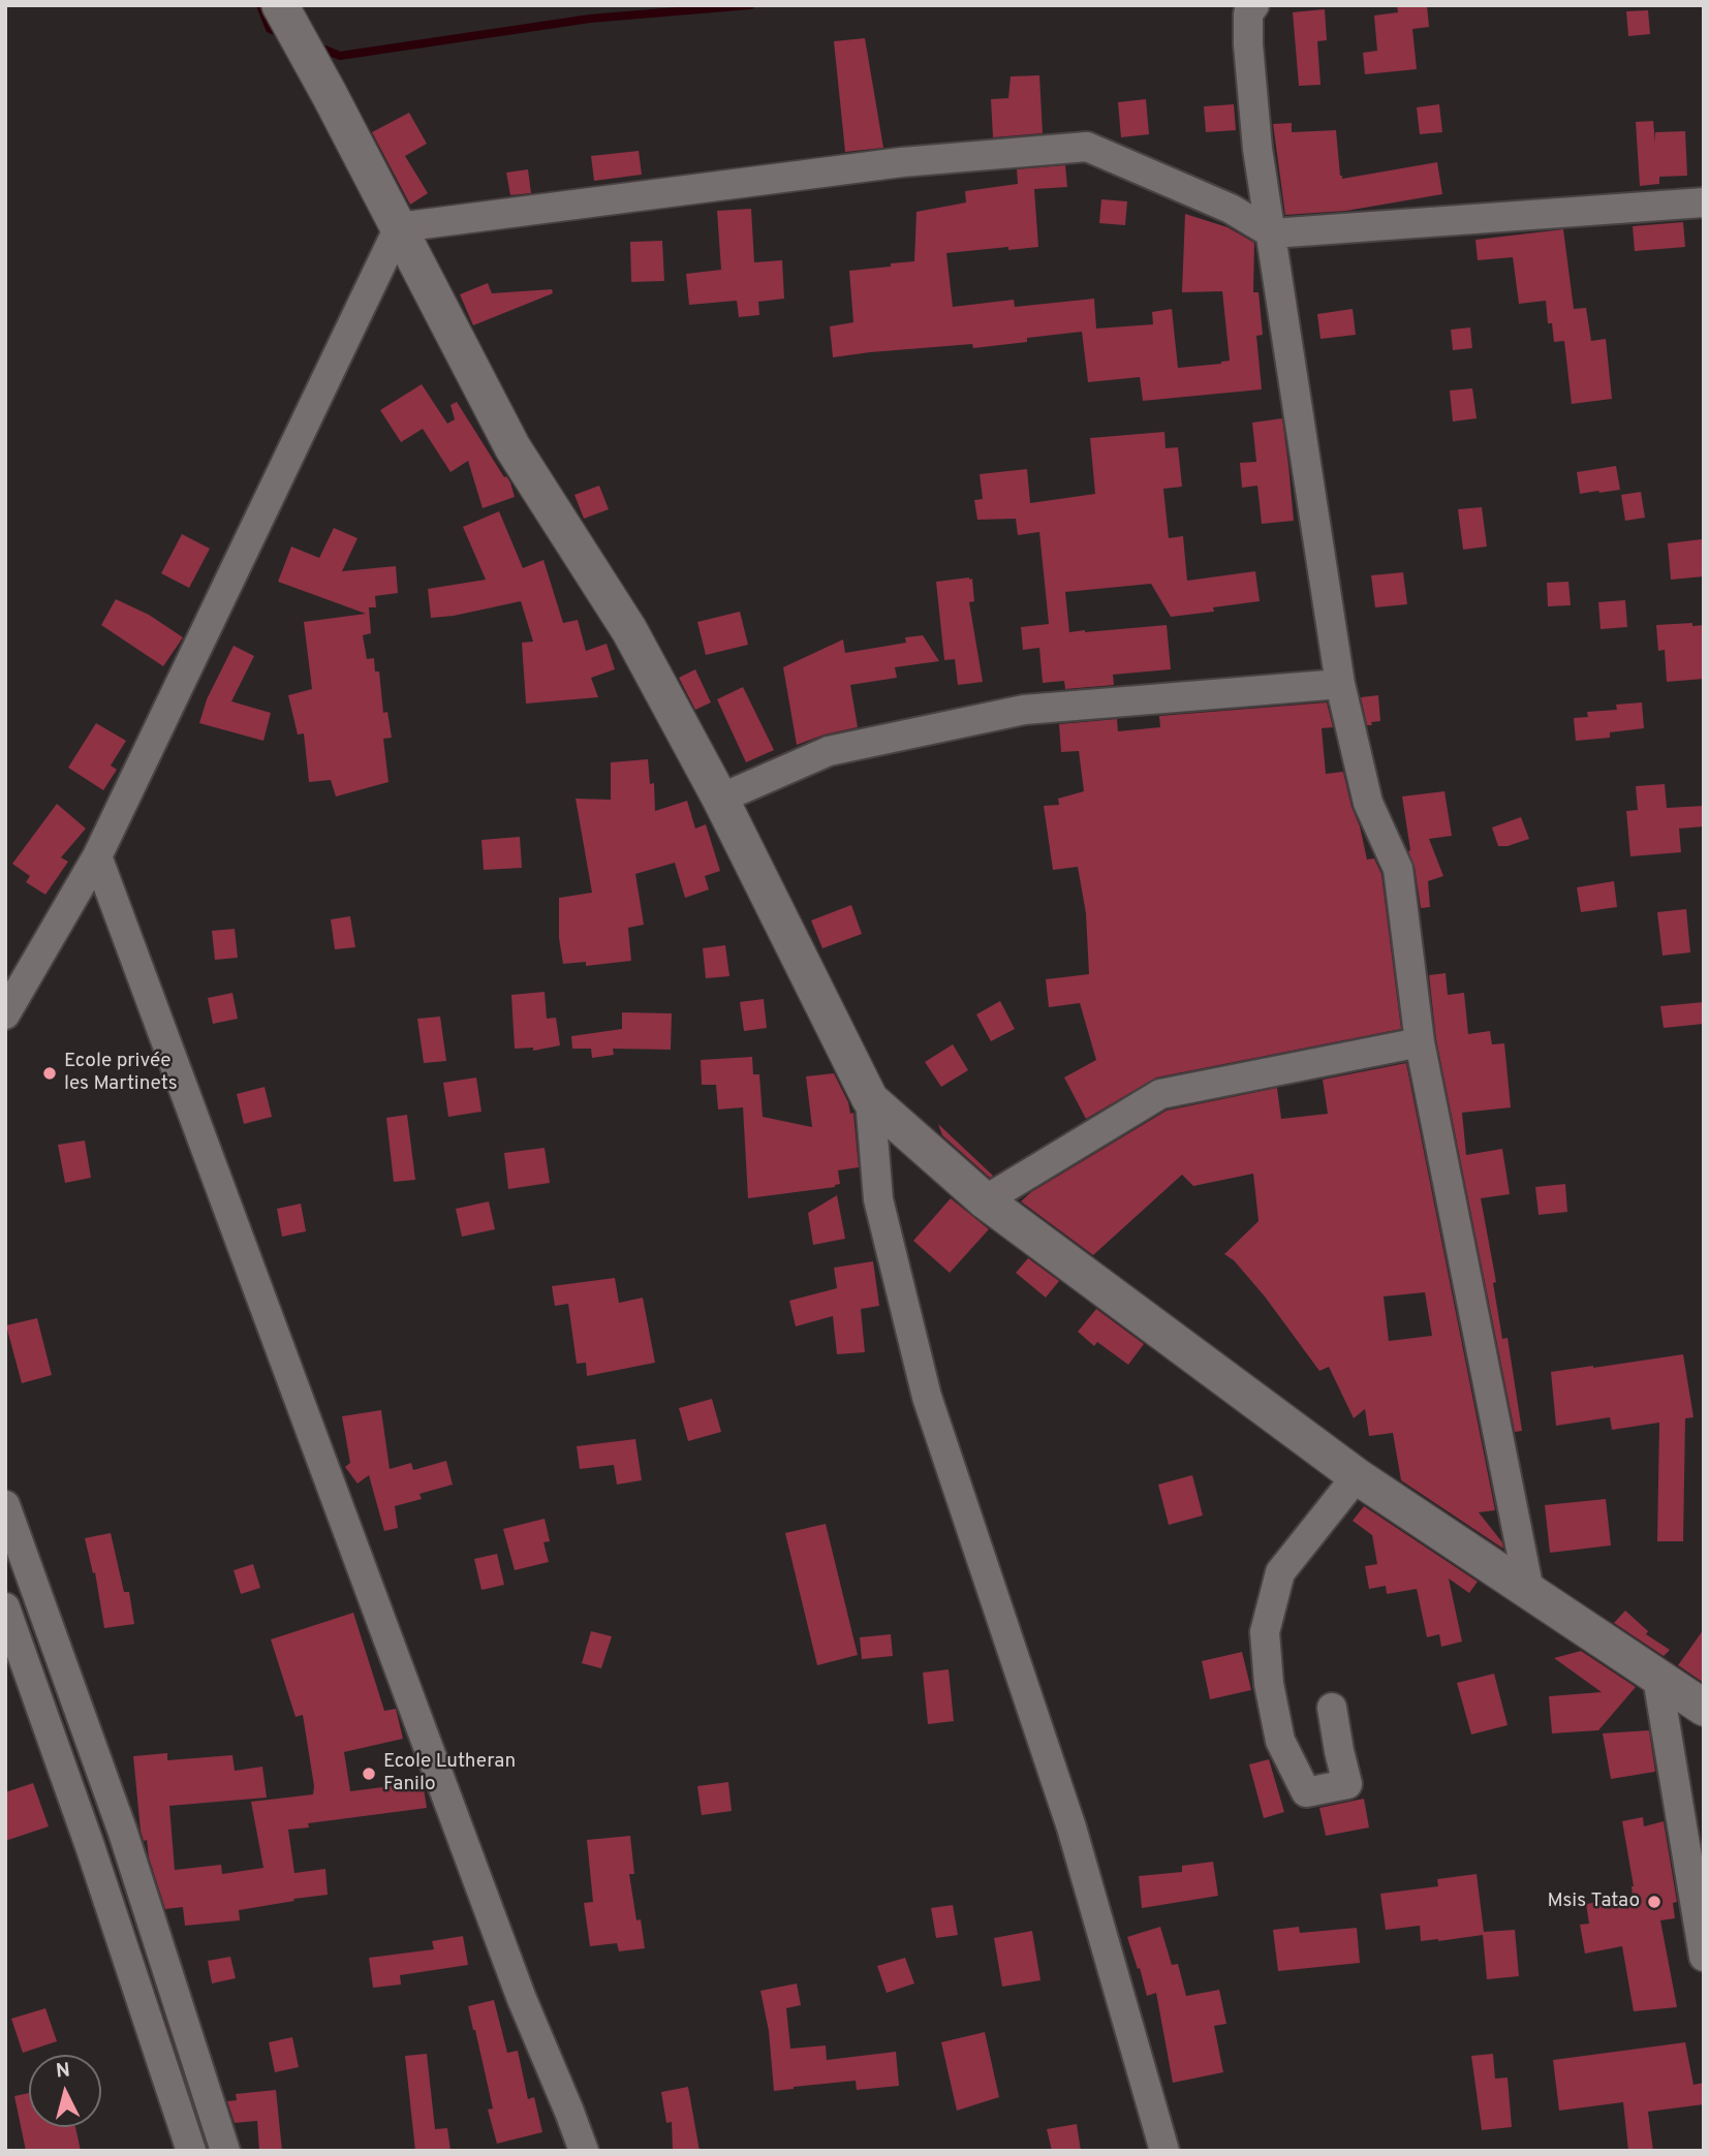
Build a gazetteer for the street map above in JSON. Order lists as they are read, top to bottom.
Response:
{
  "places": ["Ecole privée les Martinets", "Ecole Lutheran Fanilo", "Msis Tatao"],
  "north": "top"
}
